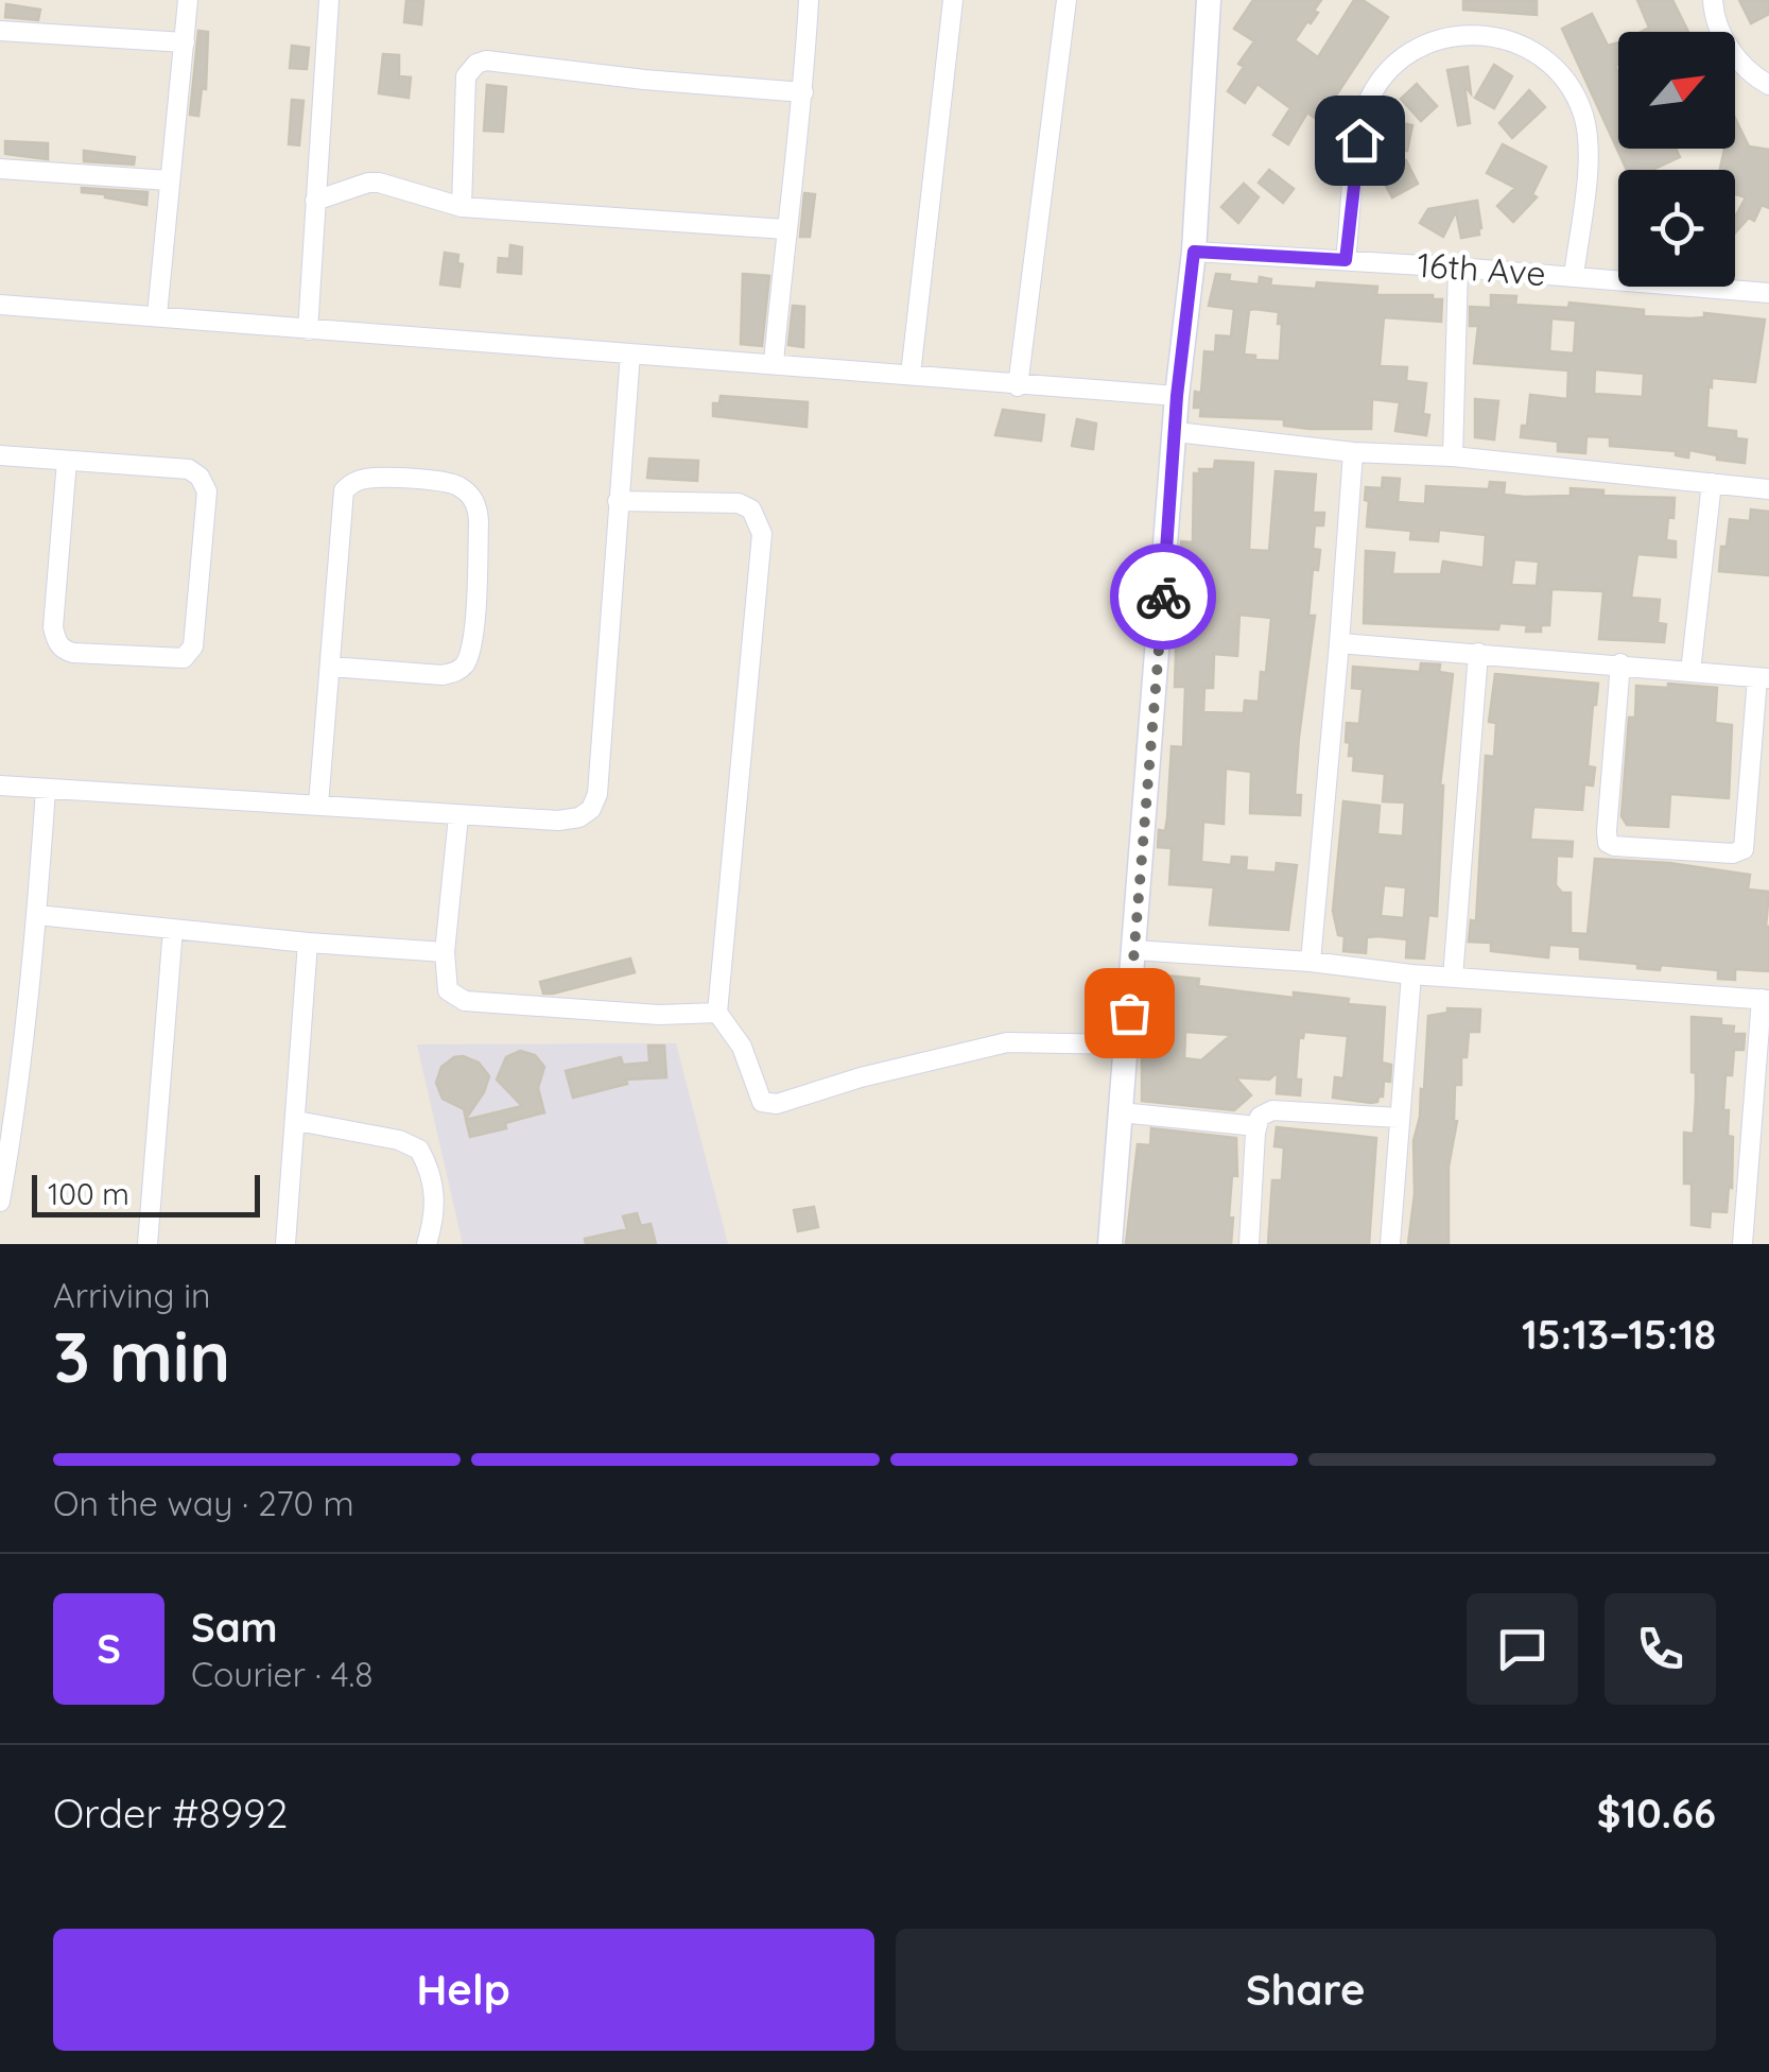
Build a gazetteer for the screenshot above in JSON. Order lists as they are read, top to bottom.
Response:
{
  "streets": {
    "street": ["16th Ave"]
  },
  "scale_bar": "100 m",
  "north": "top right",
  "page": {
    "scale": "100 m",
    "heading": ["3 min", "Arriving in", "15:13–15:18"],
    "panel": [
      "Sam",
      "Courier · 4.8",
      "Order #8992",
      "$10.66"
    ],
    "bar": "On the way · 270 m",
    "round": "S",
    "buttons": ["Help", "Share"]
  }
}
